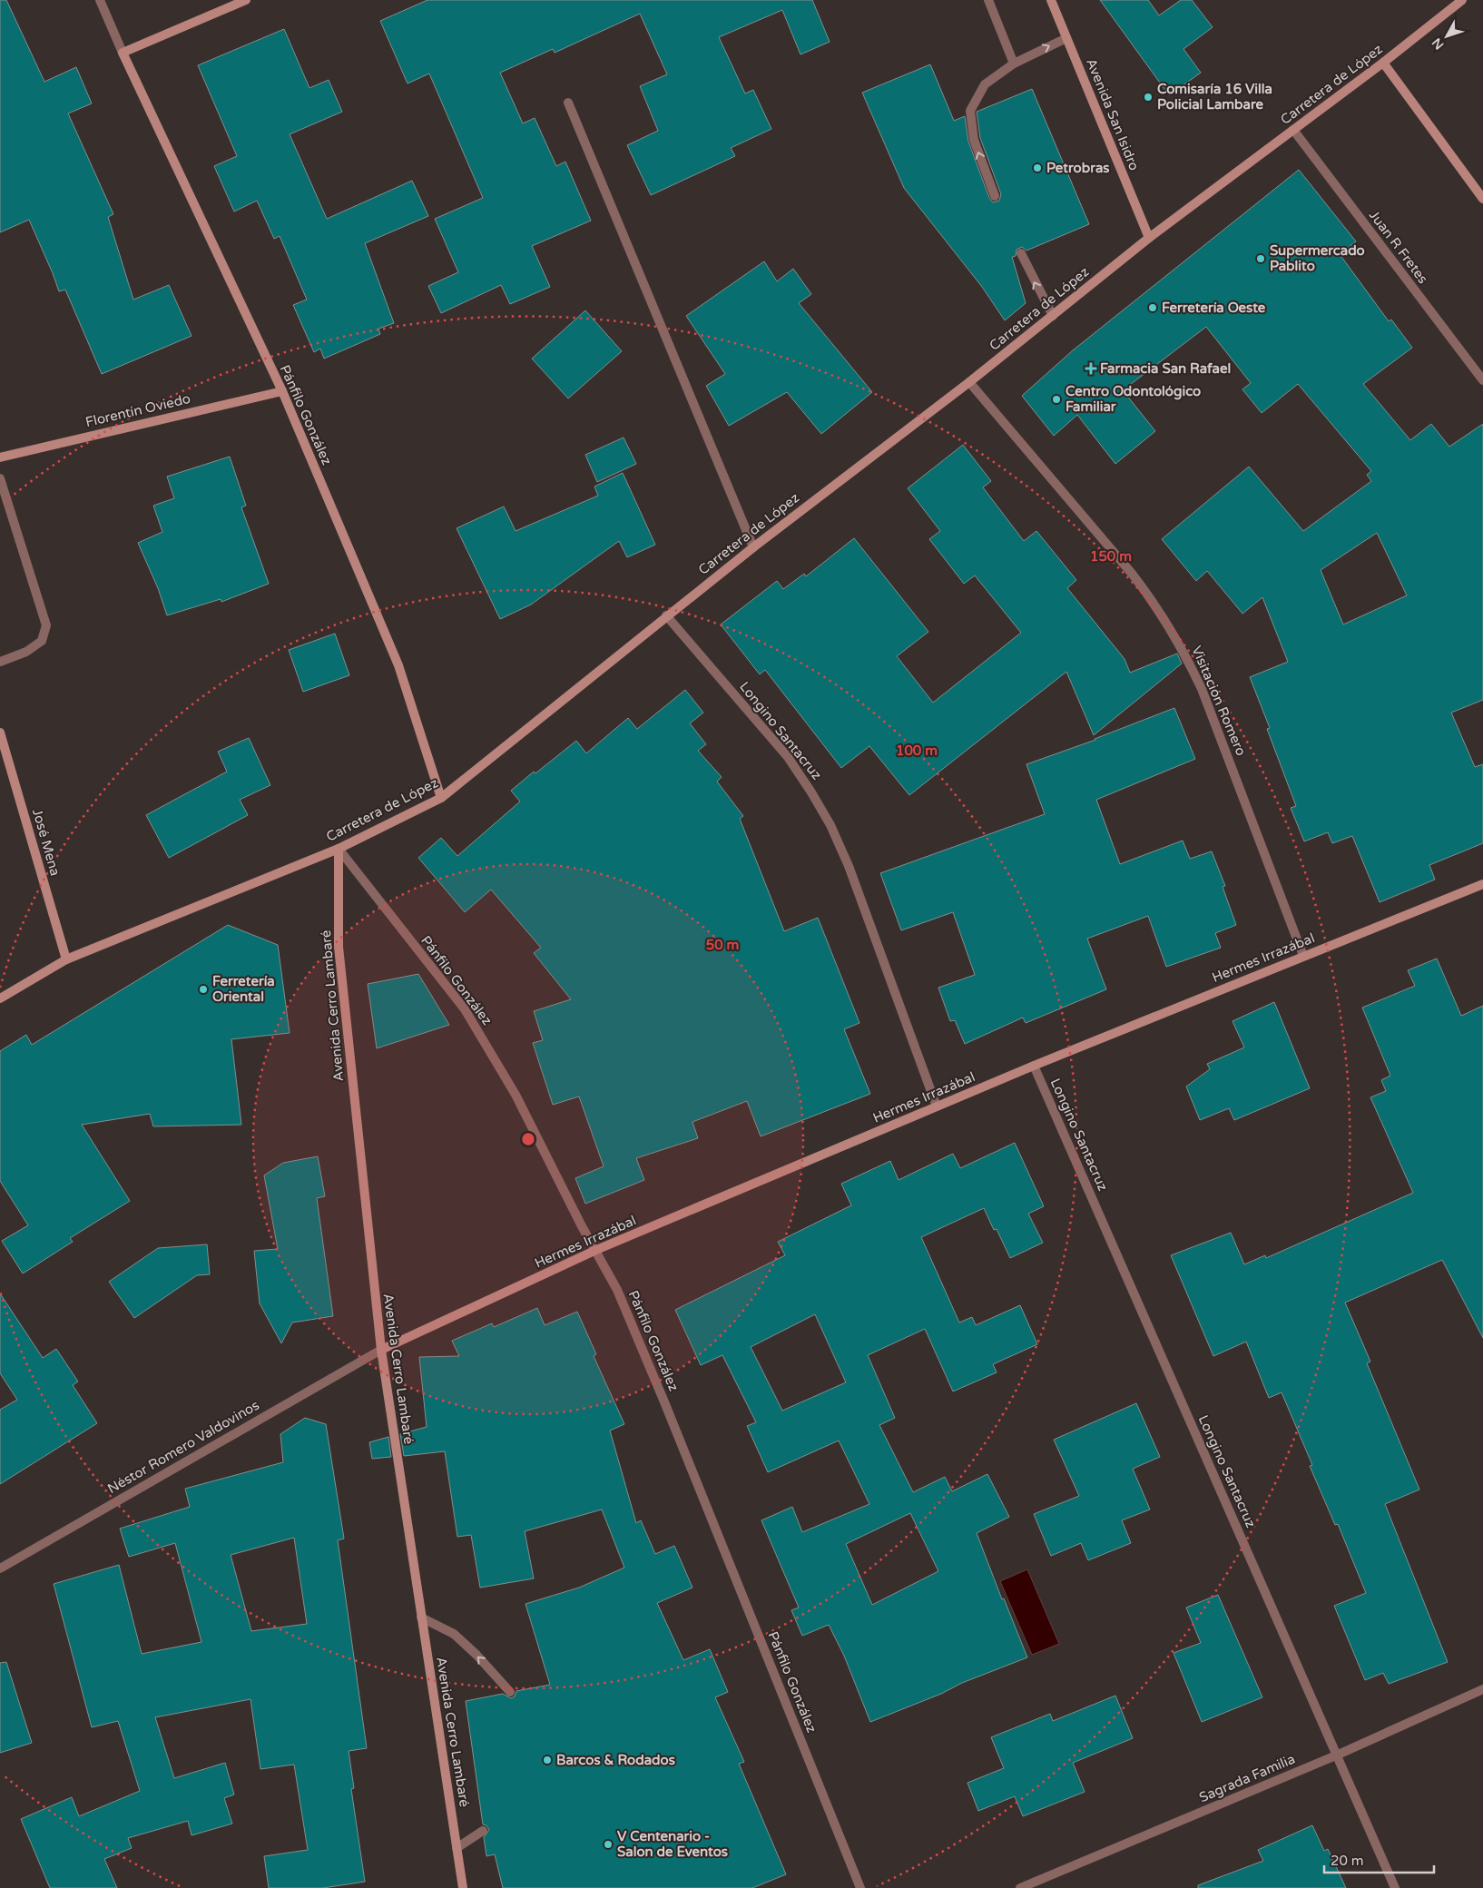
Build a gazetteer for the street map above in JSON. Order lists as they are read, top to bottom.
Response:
{
  "streets": {
    "street": [
      "Carretera de López",
      "Avenida San Isidro",
      "Juan R Fretes",
      "Florentín Oviedo",
      "Pánfilo González",
      "Visitación Romero",
      "Longino Santacruz",
      "José Mena",
      "Hermes Irrazábal",
      "Avenida Cerro Lambaré",
      "Néstor Romero Valdovinos",
      "Sagrada Familia"
    ]
  },
  "crossings": [
    ["Carretera de López", "Avenida San Isidro"],
    ["Carretera de López", "Juan R Fretes"],
    ["Carretera de López", "Pánfilo González"],
    ["Carretera de López", "Visitación Romero"],
    ["Carretera de López", "Longino Santacruz"],
    ["Carretera de López", "José Mena"],
    ["Carretera de López", "Avenida Cerro Lambaré"],
    ["Florentín Oviedo", "Pánfilo González"],
    ["Pánfilo González", "Hermes Irrazábal"],
    ["Pánfilo González", "Avenida Cerro Lambaré"],
    ["Visitación Romero", "Hermes Irrazábal"],
    ["Longino Santacruz", "Hermes Irrazábal"],
    ["Longino Santacruz", "Sagrada Familia"],
    ["Hermes Irrazábal", "Avenida Cerro Lambaré"],
    ["Hermes Irrazábal", "Néstor Romero Valdovinos"],
    ["Avenida Cerro Lambaré", "Néstor Romero Valdovinos"]
  ],
  "places": {
    "other": [
      "Comisaría 16 Villa Policial Lambare",
      "Petrobras",
      "Supermercado Pablito",
      "Ferretería Oeste",
      "Centro Odontológico Familiar",
      "Ferretería Oriental",
      "Barcos & Rodados",
      "V Centenario - Salon de Eventos"
    ],
    "health": ["Farmacia San Rafael"]
  },
  "scale_bar": "20 m",
  "north": "bottom left",
  "rings": ["150 m", "100 m", "50 m"]
}
